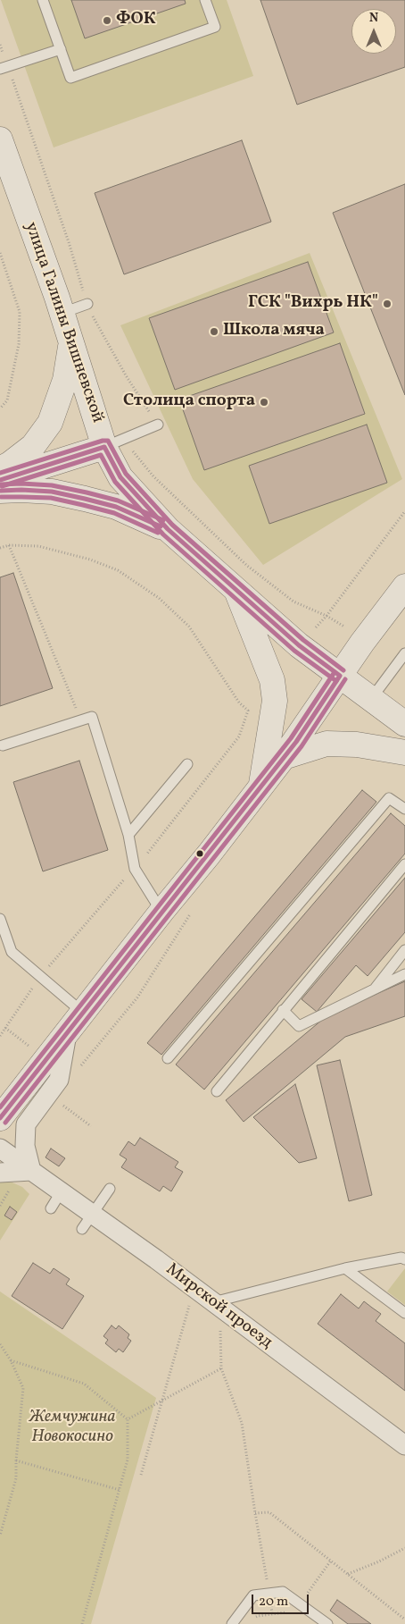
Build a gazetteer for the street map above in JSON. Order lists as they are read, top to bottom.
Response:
{
  "streets": {
    "street": ["улица Галины Вишневской", "Мирской проезд"]
  },
  "parks": ["Жемчужина Новокосино"],
  "places": [
    "ФОК",
    "ГСК \"Вихрь НК\"",
    "Школа мяча",
    "Столица спорта"
  ],
  "scale_bar": "20 m",
  "north": "top"
}
